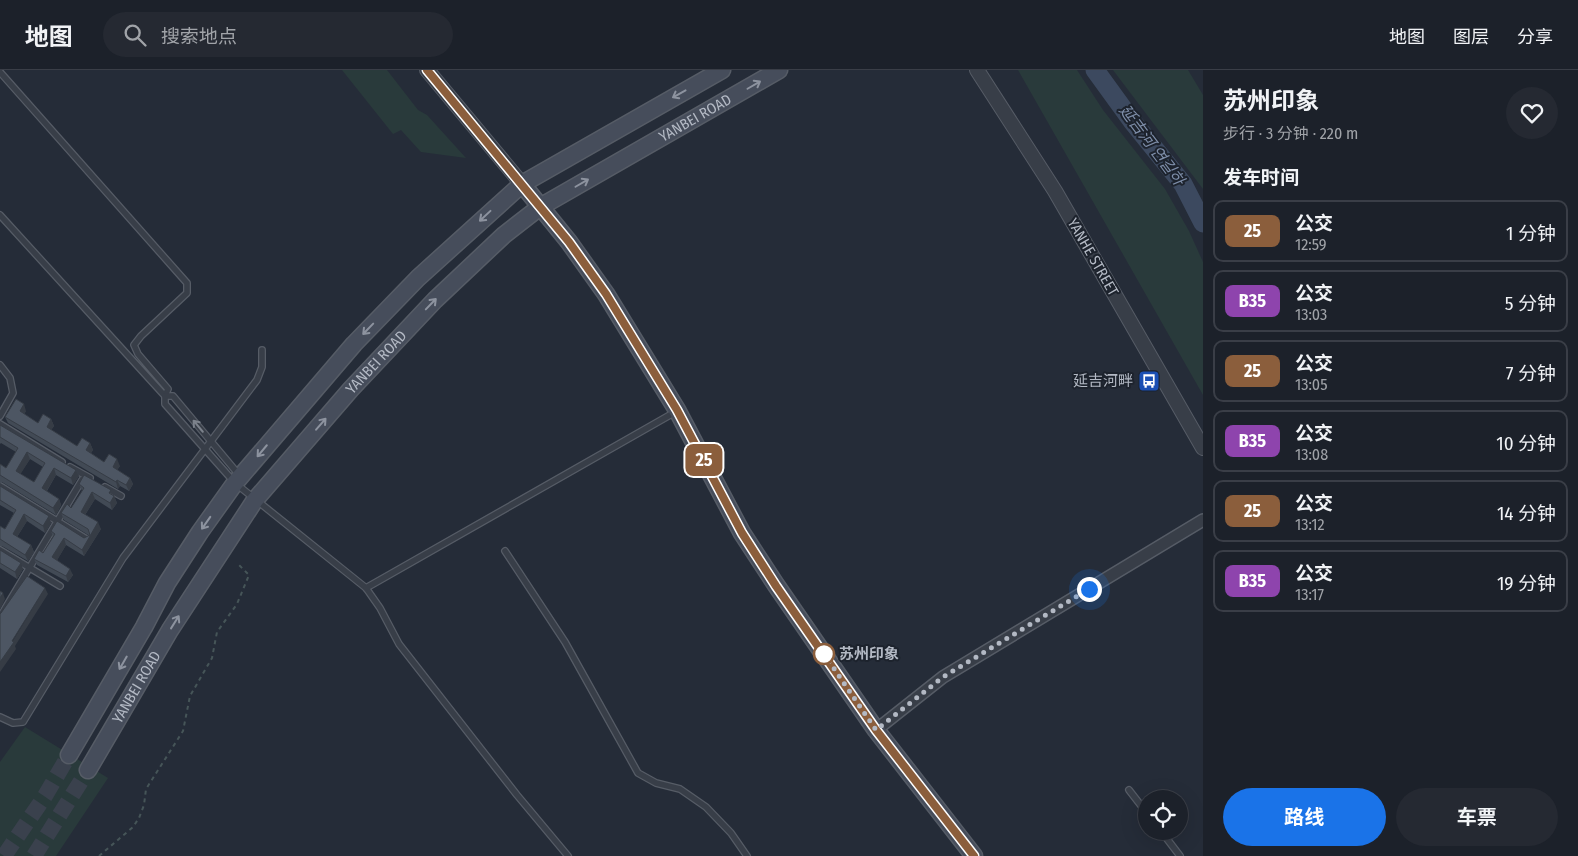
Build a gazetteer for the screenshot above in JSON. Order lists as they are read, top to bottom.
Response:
{
  "streets": {
    "main road": ["YANBEI ROAD"],
    "street": ["YANHE STREET"]
  },
  "water": ["延吉河 연길하"],
  "places": {
    "bus stop": ["延吉河畔"],
    "other": ["苏州印象"]
  },
  "lines": ["bus line 25"],
  "page": {
    "header": "地图",
    "search": "搜索地点",
    "nav": ["地图", "图层", "分享"],
    "on_map": "25",
    "heading": [
      ["苏州印象", "步行 · 3 分钟 · 220 m"],
      "发车时间"
    ],
    "list": [
      {
        "mark": "25",
        "name": "公交",
        "note": "12:59",
        "value": "1 分钟"
      },
      {
        "mark": "B35",
        "name": "公交",
        "note": "13:03",
        "value": "5 分钟"
      },
      {
        "mark": "25",
        "name": "公交",
        "note": "13:05",
        "value": "7 分钟"
      },
      {
        "mark": "B35",
        "name": "公交",
        "note": "13:08",
        "value": "10 分钟"
      },
      {
        "mark": "25",
        "name": "公交",
        "note": "13:12",
        "value": "14 分钟"
      },
      {
        "mark": "B35",
        "name": "公交",
        "note": "13:17",
        "value": "19 分钟"
      }
    ],
    "buttons": ["路线", "车票"]
  }
}
